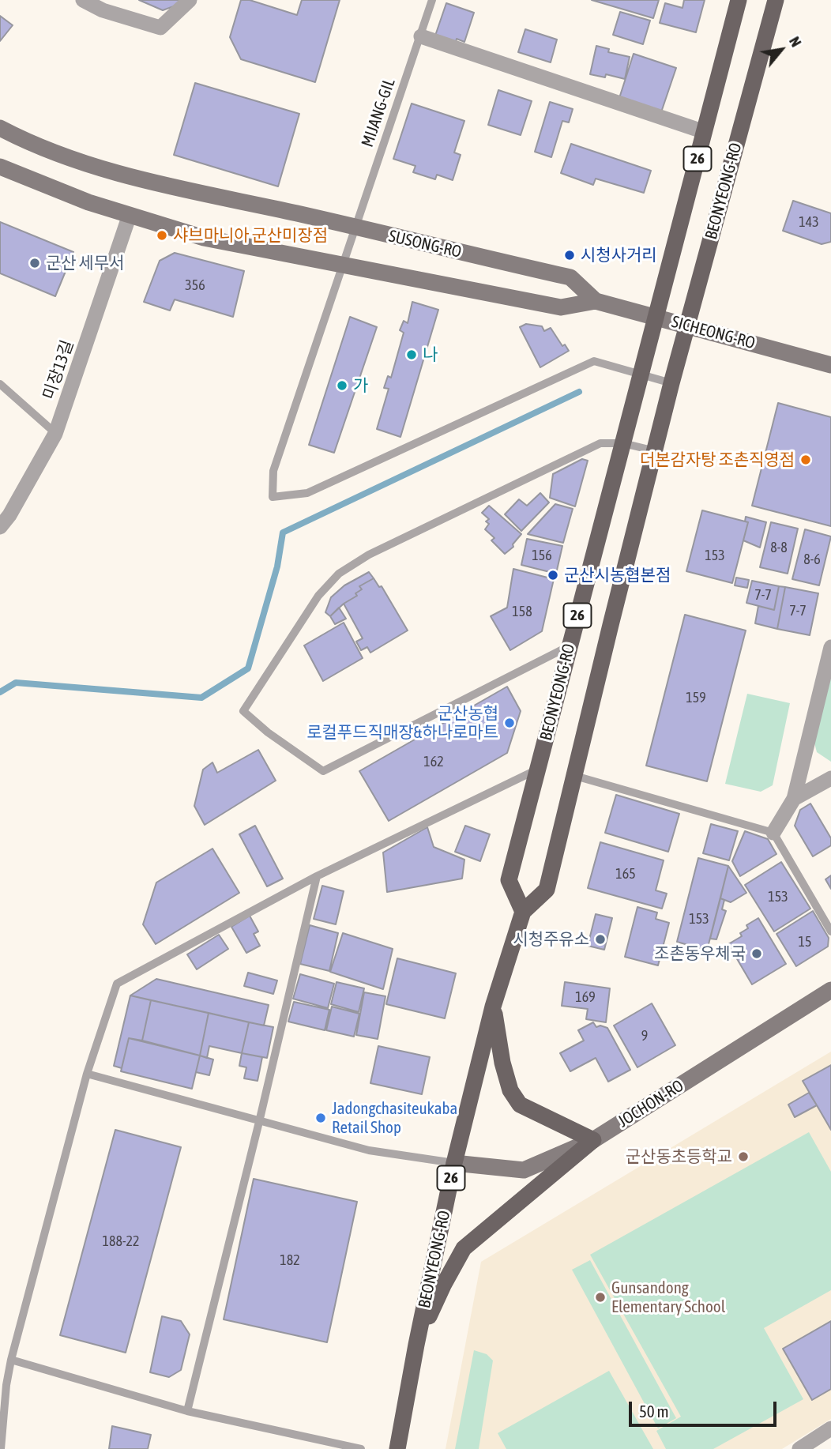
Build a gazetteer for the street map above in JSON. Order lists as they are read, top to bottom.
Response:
{
  "streets": {
    "main road": ["26", "BEONYEONG-RO"],
    "street": [
      "SUSONG-RO",
      "SICHEONG-RO",
      "미장13길",
      "JOCHON-RO"
    ],
    "lane": ["MIJANG-GIL"]
  },
  "crossings": [
    ["MIJANG-GIL", "SUSONG-RO"],
    ["BEONYEONG-RO", "SICHEONG-RO"],
    ["BEONYEONG-RO", "JOCHON-RO"],
    ["SUSONG-RO", "SICHEONG-RO"],
    ["SUSONG-RO", "미장13길"]
  ],
  "places": [
    "샤브마니아 군산미장점",
    "시청사거리",
    "군산 세무서",
    "나",
    "가",
    "더본감자탕 조촌직영점",
    "군산시농협본점",
    "군산농협 로컬푸드직매장&하나로마트",
    "시청주유소",
    "조촌동우체국",
    "Jadongchasiteukaba Retail Shop",
    "군산동초등학교",
    "Gunsandong Elementary School"
  ],
  "house_numbers": [
    "143",
    "356",
    "8-8",
    "156",
    "153",
    "8-6",
    "7-7",
    "7-7",
    "158",
    "159",
    "162",
    "165",
    "153",
    "153",
    "15",
    "169",
    "9",
    "188-22",
    "182"
  ],
  "scale_bar": "50 m",
  "north": "top right"
}
